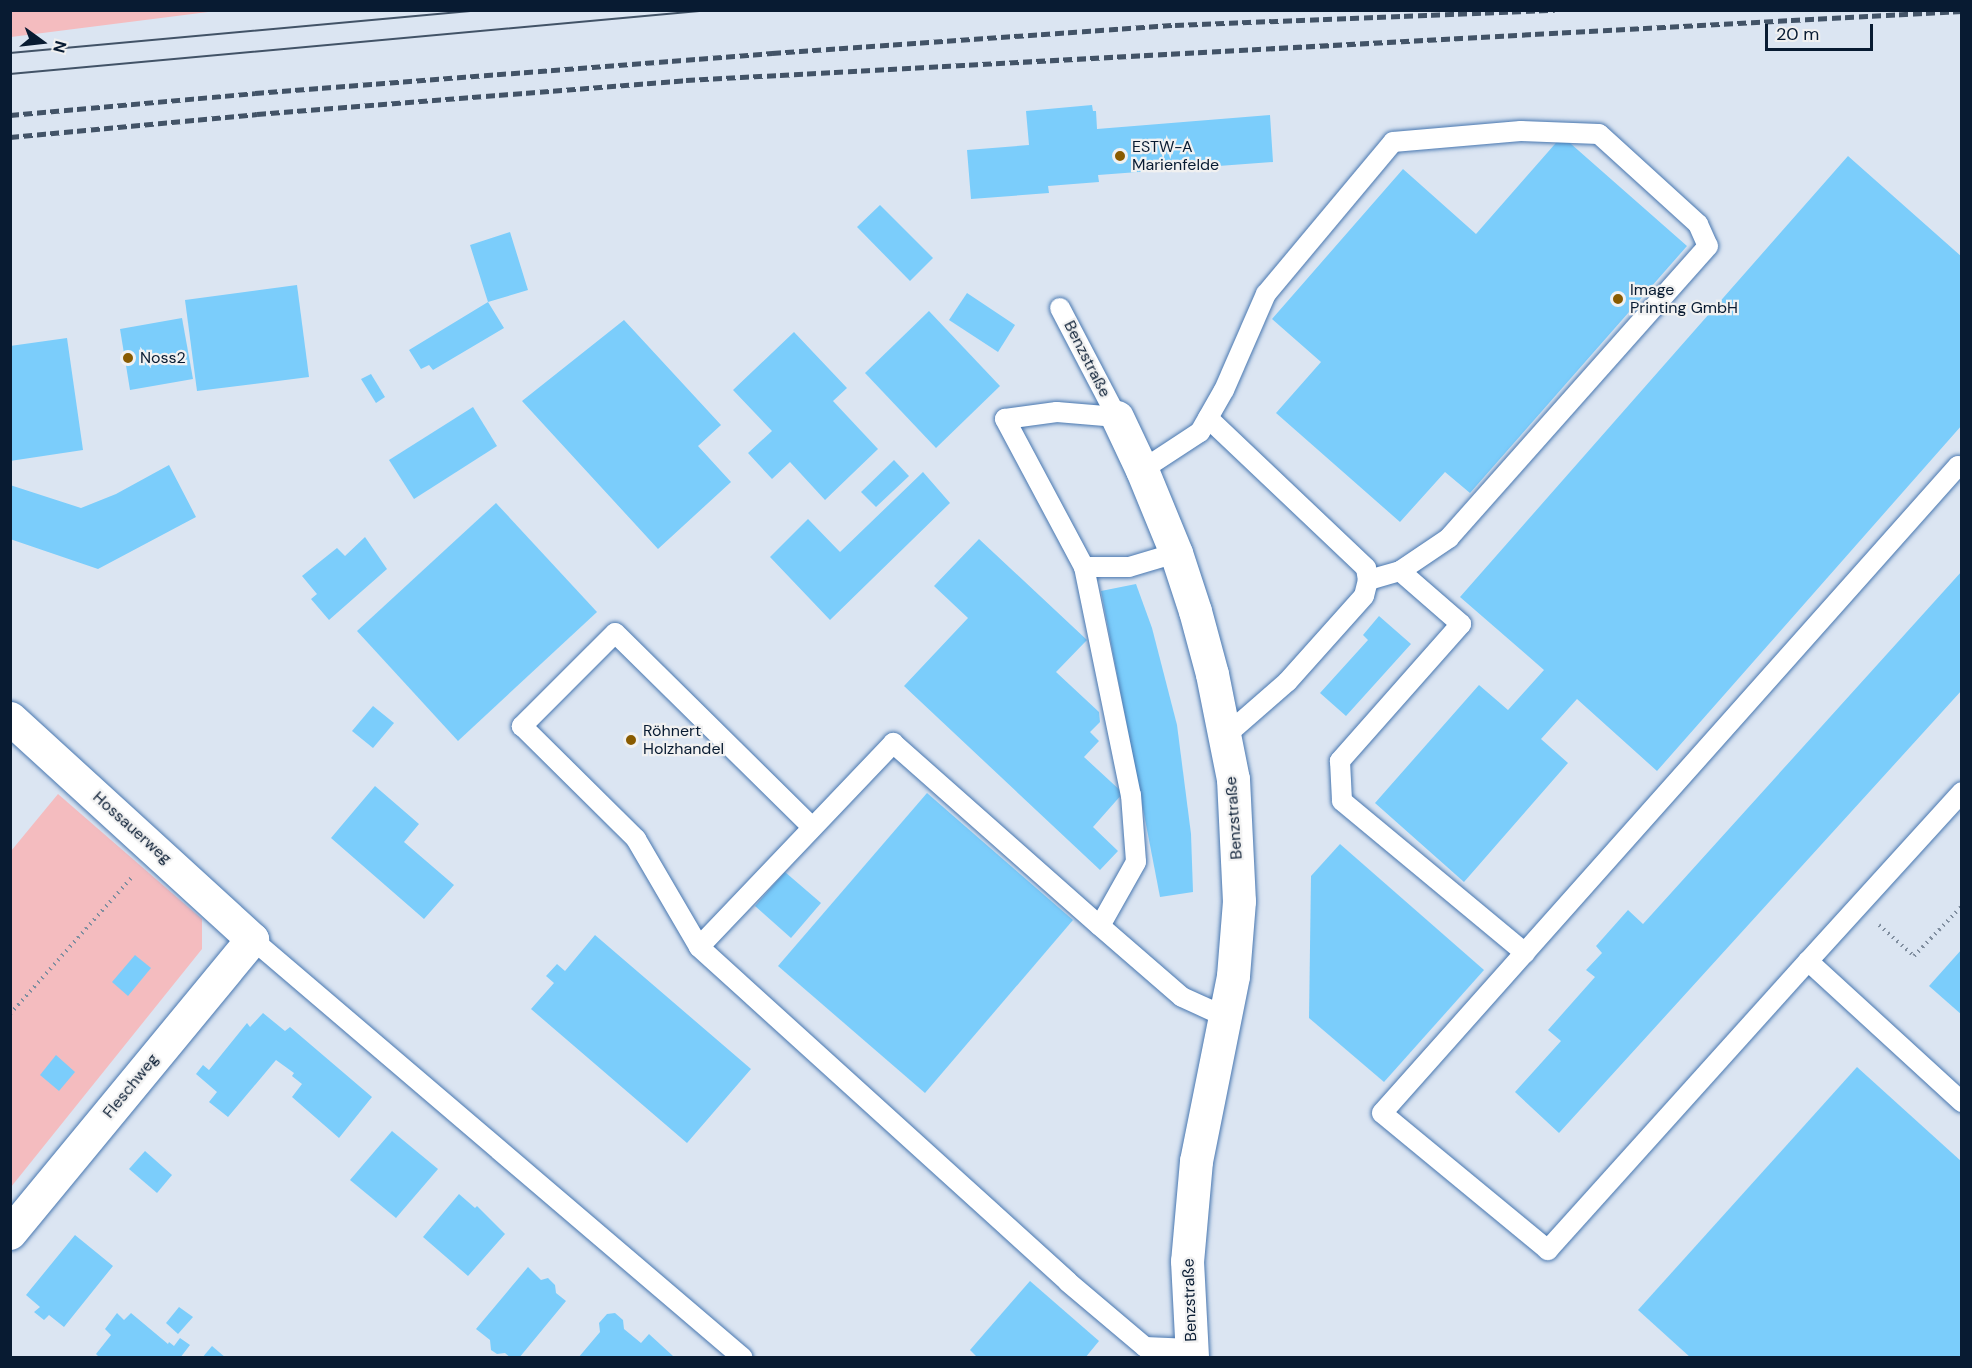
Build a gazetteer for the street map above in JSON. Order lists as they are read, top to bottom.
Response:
{
  "streets": {
    "street": ["Benzstraße", "Hossauerweg", "Fleschweg"]
  },
  "crossings": [
    ["Hossauerweg", "Fleschweg"]
  ],
  "places": [
    "ESTW-A Marienfelde",
    "Image Printing GmbH",
    "Noss2",
    "Röhnert Holzhandel"
  ],
  "scale_bar": "20 m",
  "north": "right"
}
